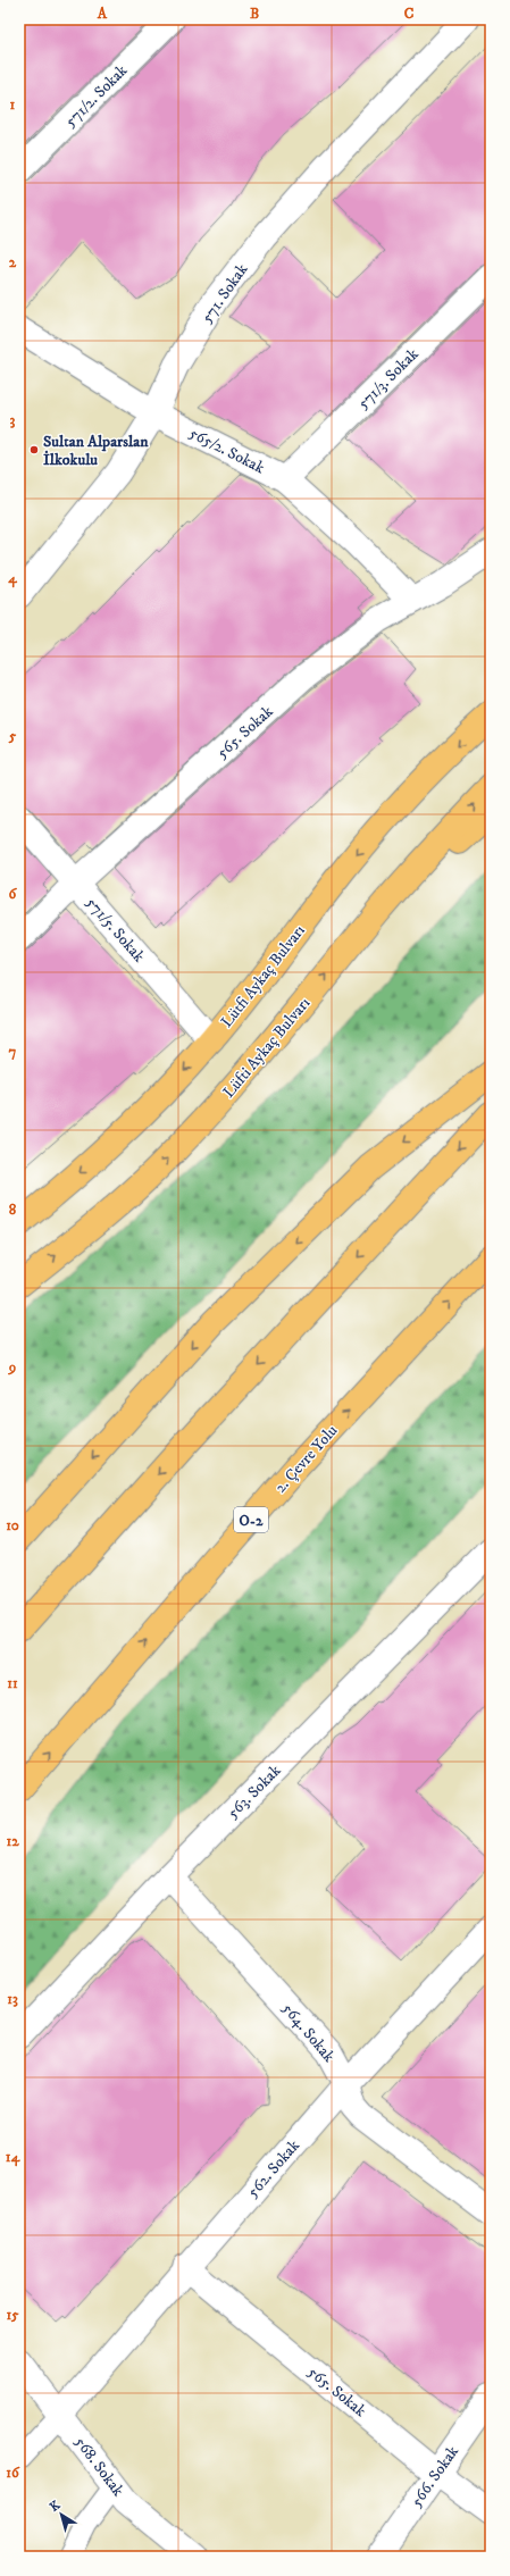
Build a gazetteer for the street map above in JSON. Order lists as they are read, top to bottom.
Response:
{
  "streets": {
    "main road": [
      "Lütfi Aykaç Bulvarı",
      "Lüfti Aykaç Bulvarı",
      "2. Çevre Yolu",
      "O-2"
    ],
    "street": [
      "571/2. Sokak",
      "571. Sokak",
      "571/3. Sokak",
      "565/2. Sokak",
      "565. Sokak",
      "571/5. Sokak",
      "563. Sokak",
      "564. Sokak",
      "562. Sokak",
      "568. Sokak",
      "566. Sokak"
    ]
  },
  "crossings": [
    ["571. Sokak", "565/2. Sokak"],
    ["571/3. Sokak", "565/2. Sokak"],
    ["565/2. Sokak", "565. Sokak"],
    ["565. Sokak", "571/5. Sokak"],
    ["565. Sokak", "562. Sokak"],
    ["565. Sokak", "566. Sokak"],
    ["571/5. Sokak", "Lütfi Aykaç Bulvarı"],
    ["563. Sokak", "564. Sokak"],
    ["564. Sokak", "562. Sokak"],
    ["562. Sokak", "568. Sokak"]
  ],
  "places": ["Sultan Alparslan İlkokulu"],
  "north": "top left",
  "grid": {
    "columns": ["A", "B", "C"],
    "rows": [
      "1",
      "2",
      "3",
      "4",
      "5",
      "6",
      "7",
      "8",
      "9",
      "10",
      "11",
      "12",
      "13",
      "14",
      "15",
      "16"
    ]
  }
}
